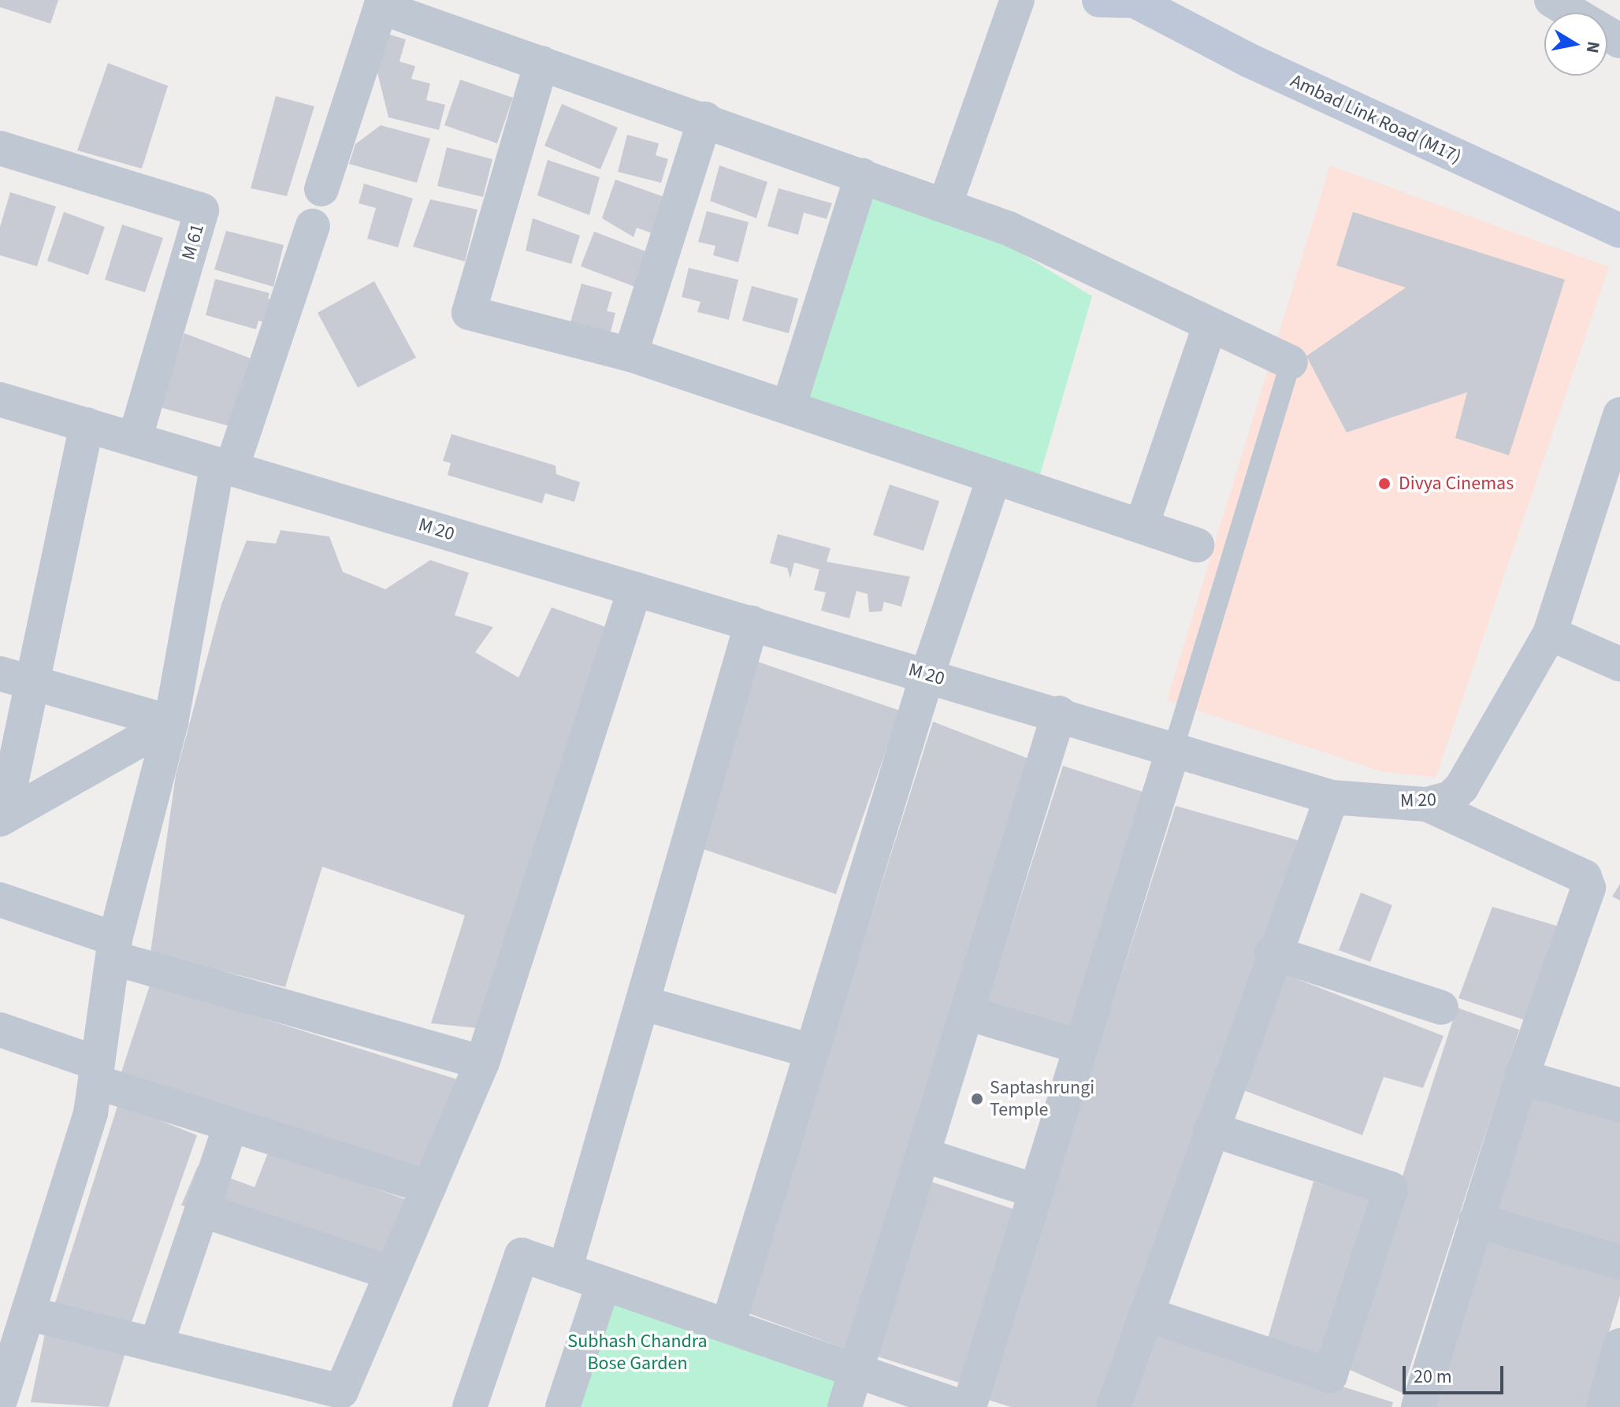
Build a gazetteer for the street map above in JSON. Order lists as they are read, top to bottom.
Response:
{
  "streets": {
    "main road": ["Ambad Link Road (M17)"],
    "street": ["M 61", "M 20"]
  },
  "crossings": [
    ["M 61", "M 20"]
  ],
  "parks": ["Subhash Chandra Bose Garden"],
  "places": ["Divya Cinemas", "Saptashrungi Temple"],
  "scale_bar": "20 m",
  "north": "right"
}
